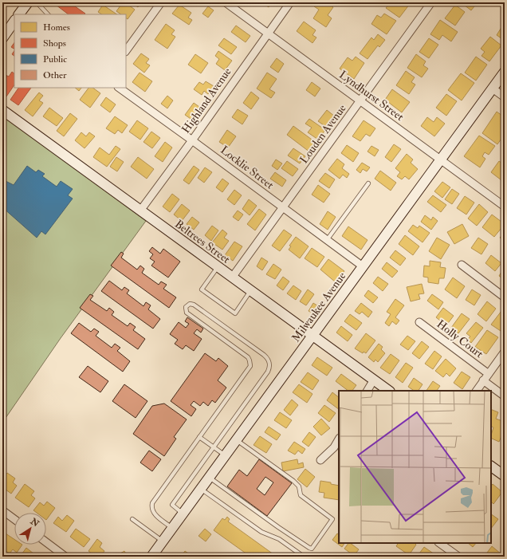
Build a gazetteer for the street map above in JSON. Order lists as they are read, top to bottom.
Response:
{
  "streets": {
    "street": [
      "Lyndhurst Street",
      "Highland Avenue",
      "Louden Avenue",
      "Locklie Street",
      "Beltrees Street",
      "Milwaukee Avenue",
      "Holly Court"
    ]
  },
  "crossings": [
    ["Lyndhurst Street", "Highland Avenue"],
    ["Lyndhurst Street", "Louden Avenue"],
    ["Lyndhurst Street", "Milwaukee Avenue"],
    ["Highland Avenue", "Locklie Street"],
    ["Highland Avenue", "Beltrees Street"],
    ["Louden Avenue", "Locklie Street"],
    ["Louden Avenue", "Beltrees Street"],
    ["Locklie Street", "Milwaukee Avenue"],
    ["Beltrees Street", "Milwaukee Avenue"]
  ],
  "legend": [
    "Homes",
    "Shops",
    "Public",
    "Other"
  ],
  "north": "top right"
}
